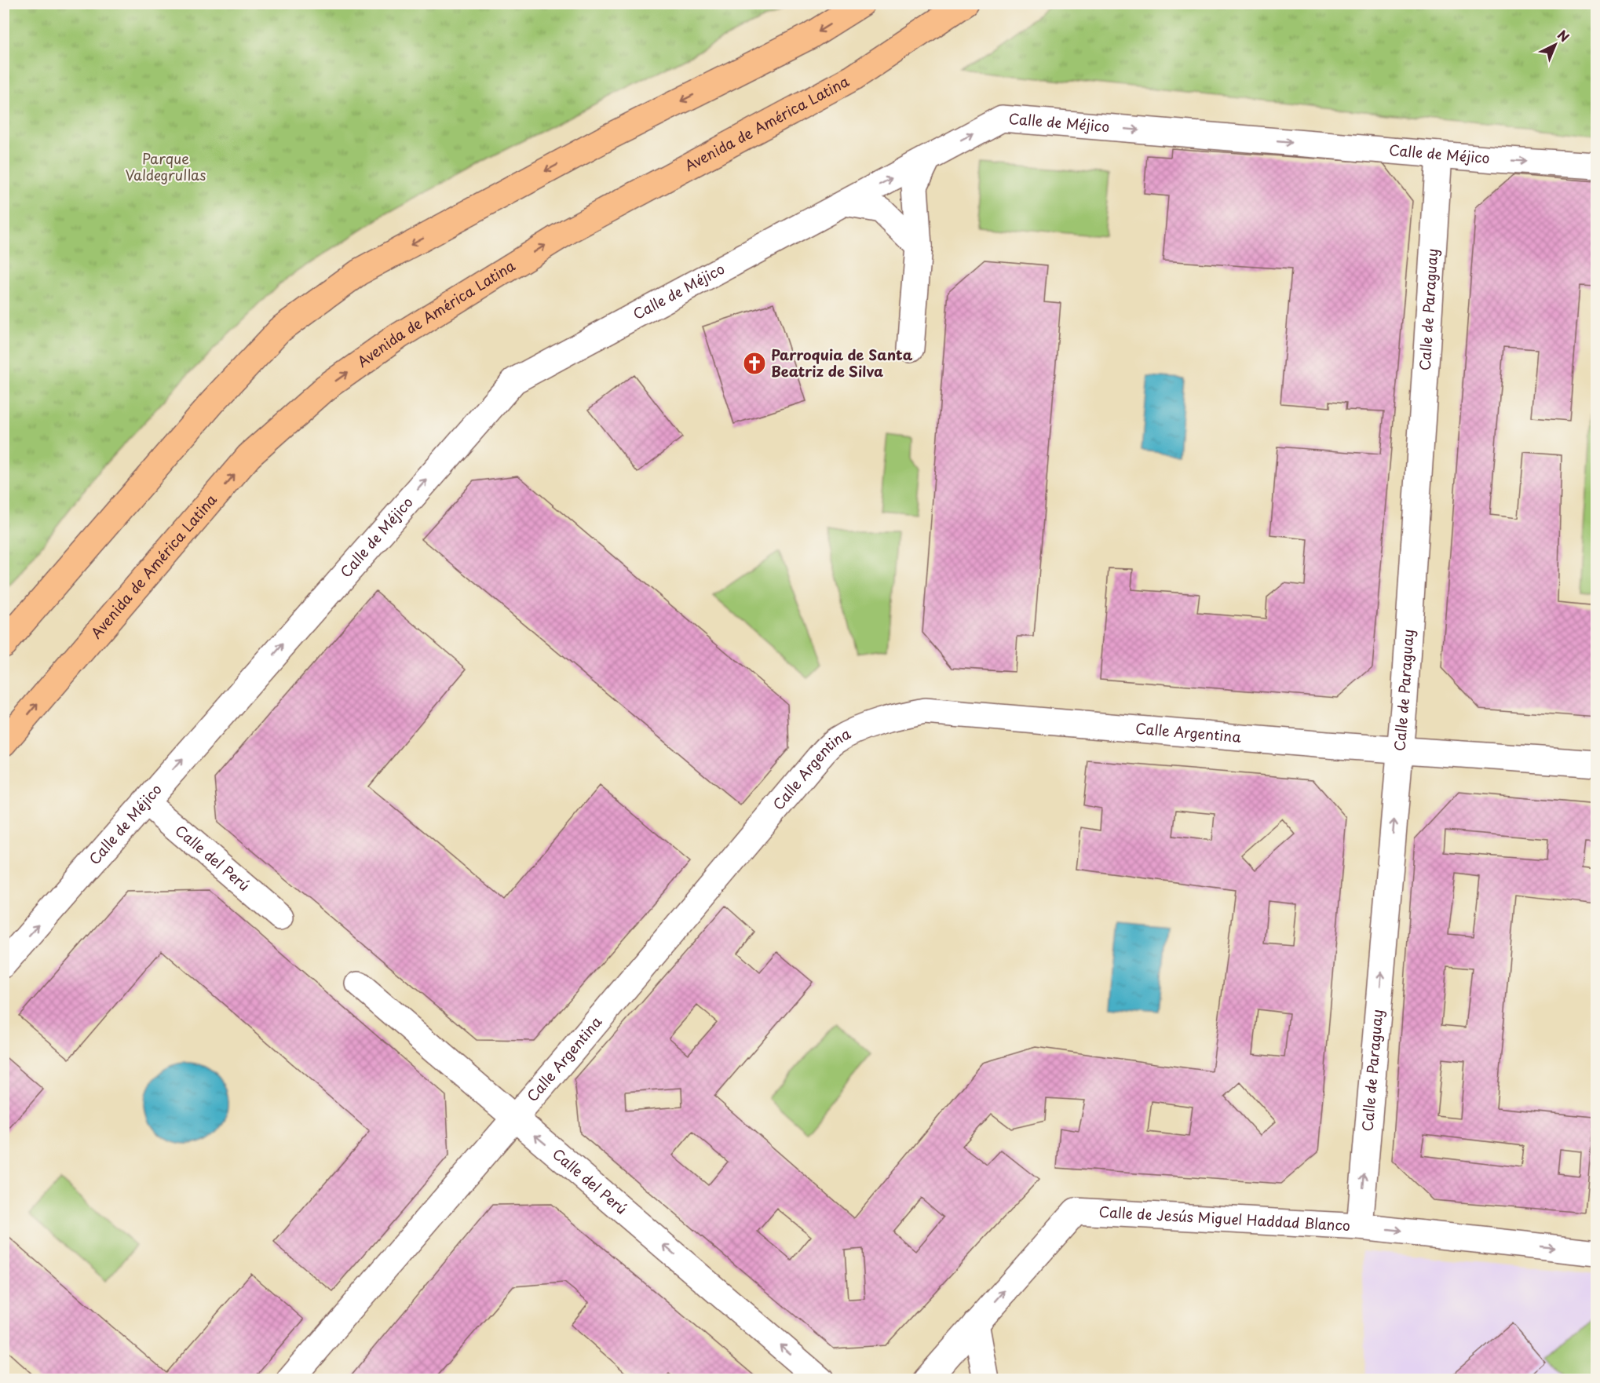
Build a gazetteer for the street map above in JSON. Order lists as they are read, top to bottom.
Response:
{
  "streets": {
    "main road": ["Avenida de América Latina"],
    "street": [
      "Calle de Méjico",
      "Calle de Paraguay",
      "Calle Argentina",
      "Calle del Perú",
      "Calle de Jesús Miguel Haddad Blanco"
    ]
  },
  "crossings": [
    ["Calle de Méjico", "Calle de Paraguay"],
    ["Calle de Méjico", "Calle del Perú"],
    ["Calle de Paraguay", "Calle Argentina"],
    ["Calle de Paraguay", "Calle de Jesús Miguel Haddad Blanco"],
    ["Calle Argentina", "Calle del Perú"]
  ],
  "one_way": [
    "Calle de Méjico",
    "Calle de Paraguay",
    "Calle del Perú",
    "Calle de Jesús Miguel Haddad Blanco"
  ],
  "parks": ["Parque Valdegrullas"],
  "places": {
    "church": ["Parroquia de Santa Beatriz de Silva"]
  },
  "north": "top right"
}
